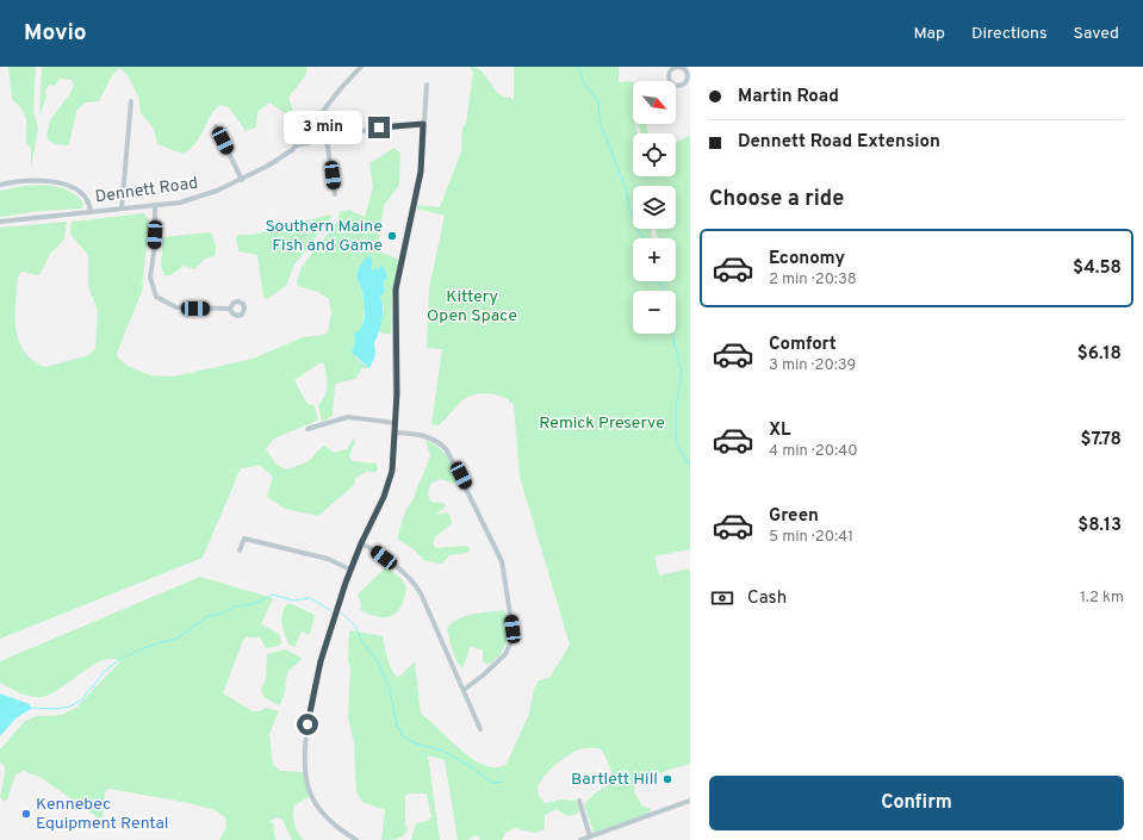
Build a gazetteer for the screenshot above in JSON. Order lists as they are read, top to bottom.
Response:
{
  "streets": {
    "street": ["Dennett Road"]
  },
  "parks": ["Kittery Open Space", "Remick Preserve"],
  "places": ["Southern Maine Fish and Game", "Bartlett Hill", "Kennebec Equipment Rental"],
  "north": "bottom right",
  "page": {
    "header": "Movio",
    "nav": ["Map", "Directions", "Saved"],
    "banner": ["Martin Road", "Dennett Road Extension"],
    "map_buttons": ["+", "−"],
    "bubble": "3 min",
    "heading": "Choose a ride",
    "list": [
      {
        "name": "Economy",
        "note": "2 min · 20:38",
        "value": "$4.58"
      },
      {
        "name": "Comfort",
        "note": "3 min · 20:39",
        "value": "$6.18"
      },
      {
        "name": "XL",
        "note": "4 min · 20:40",
        "value": "$7.78"
      },
      {
        "name": "Green",
        "note": "5 min · 20:41",
        "value": "$8.13"
      }
    ],
    "pay": ["Cash", "1.2 km"],
    "buttons": "Confirm"
  }
}
